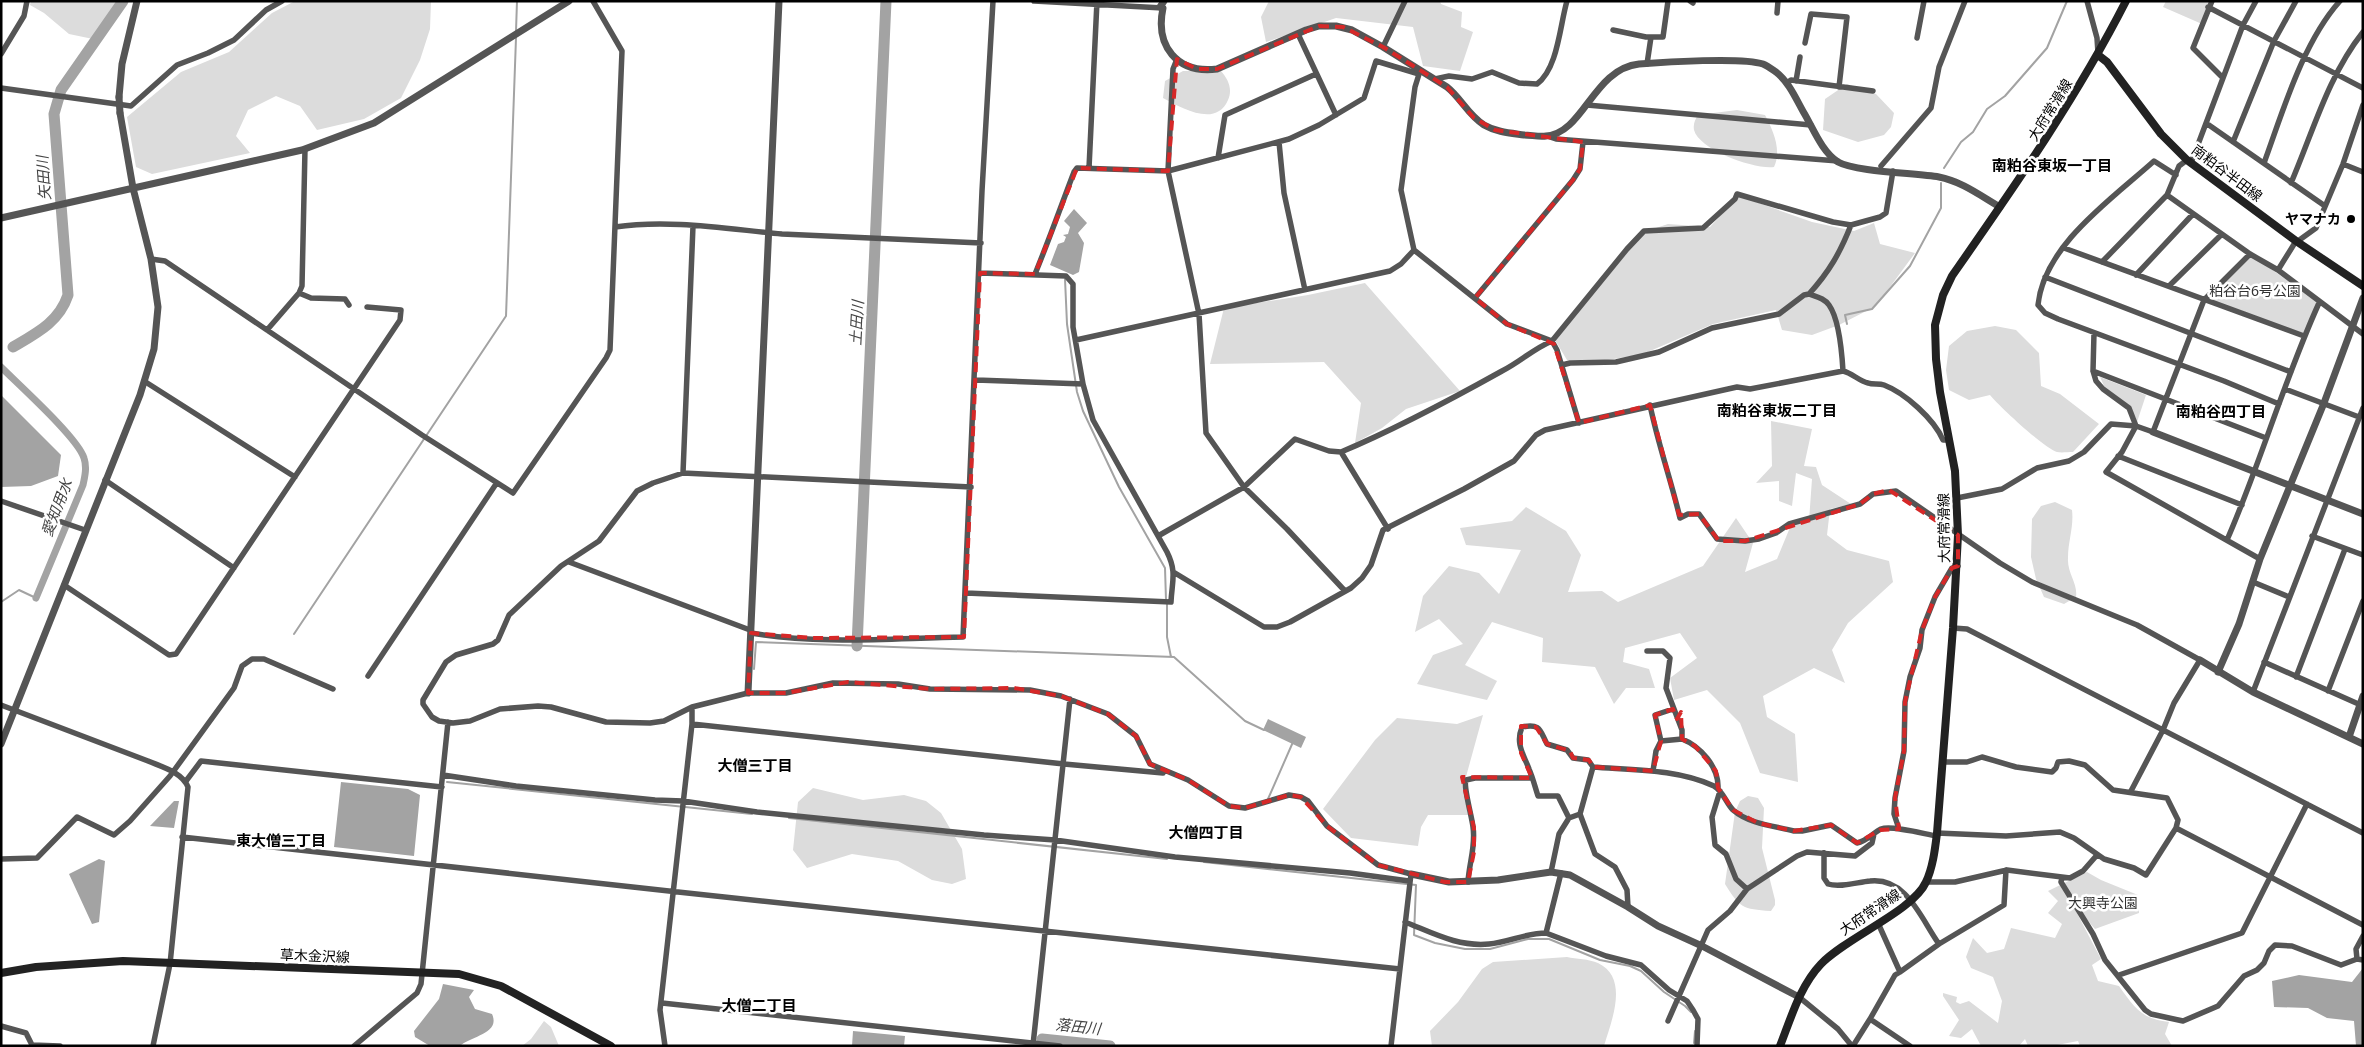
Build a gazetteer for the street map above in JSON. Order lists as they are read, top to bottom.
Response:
{
  "streets": {
    "main road": ["大府常滑線", "南粕谷半田線", "草木金沢線"]
  },
  "crossings": [
    ["大府常滑線", "南粕谷半田線"]
  ],
  "districts": [
    "南粕谷東坂一丁目",
    "南粕谷東坂二丁目",
    "南粕谷四丁目",
    "大僧三丁目",
    "大僧四丁目",
    "東大僧三丁目",
    "大僧二丁目"
  ],
  "water": [
    "矢田川",
    "土田川",
    "愛知用水",
    "落田川"
  ],
  "parks": ["粕谷台6号公園", "大興寺公園"],
  "places": ["ヤマナカ"]
}
